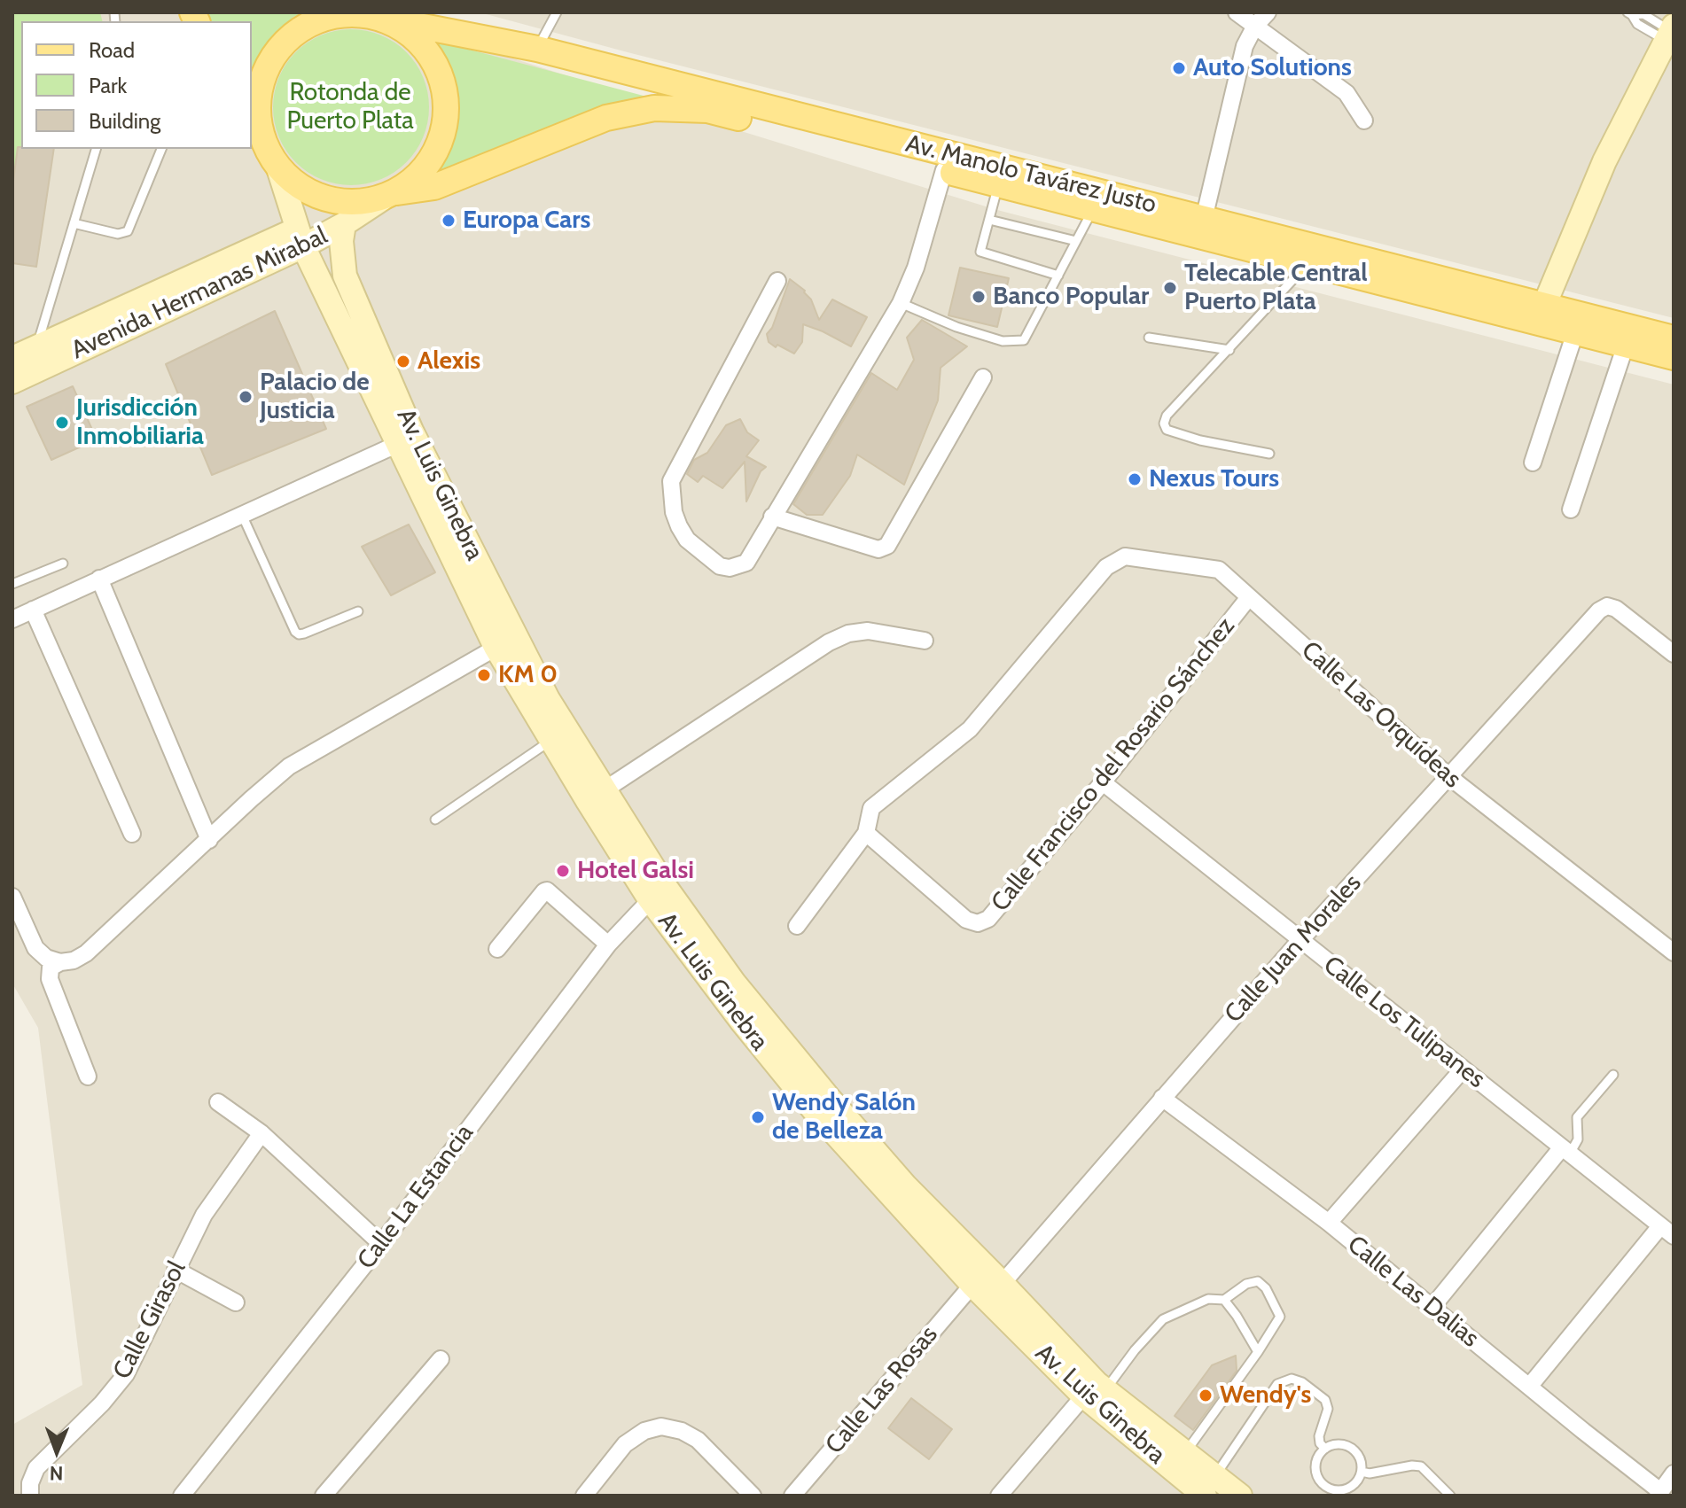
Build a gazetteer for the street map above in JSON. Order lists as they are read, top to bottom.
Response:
{
  "streets": {
    "main road": ["Av. Manolo Tavárez Justo"],
    "street": [
      "Avenida Hermanas Mirabal",
      "Av. Luis Ginebra",
      "Calle Las Orquídeas",
      "Calle Francisco del Rosario Sánchez",
      "Calle Juan Morales",
      "Calle Los Tulipanes",
      "Calle La Estancia",
      "Calle Las Dalias",
      "Calle Girasol",
      "Calle Las Rosas"
    ]
  },
  "crossings": [
    ["Av. Manolo Tavárez Justo", "Avenida Hermanas Mirabal"],
    ["Av. Manolo Tavárez Justo", "Av. Luis Ginebra"],
    ["Avenida Hermanas Mirabal", "Av. Luis Ginebra"],
    ["Av. Luis Ginebra", "Calle Juan Morales"],
    ["Av. Luis Ginebra", "Calle La Estancia"],
    ["Av. Luis Ginebra", "Calle Las Rosas"],
    ["Calle Las Orquídeas", "Calle Francisco del Rosario Sánchez"],
    ["Calle Las Orquídeas", "Calle Juan Morales"],
    ["Calle Francisco del Rosario Sánchez", "Calle Los Tulipanes"],
    ["Calle Juan Morales", "Calle Los Tulipanes"],
    ["Calle Juan Morales", "Calle Las Dalias"],
    ["Calle Juan Morales", "Calle Las Rosas"]
  ],
  "parks": ["Rotonda de Puerto Plata"],
  "places": [
    "Auto Solutions",
    "Europa Cars",
    "Telecable Central Puerto Plata",
    "Banco Popular",
    "Alexis",
    "Palacio de Justicia",
    "Jurisdicción Inmobiliaria",
    "Nexus Tours",
    "KM 0",
    "Hotel Galsi",
    "Wendy Salón de Belleza",
    "Wendy's"
  ],
  "legend": ["Road", "Park", "Building"],
  "north": "bottom"
}
